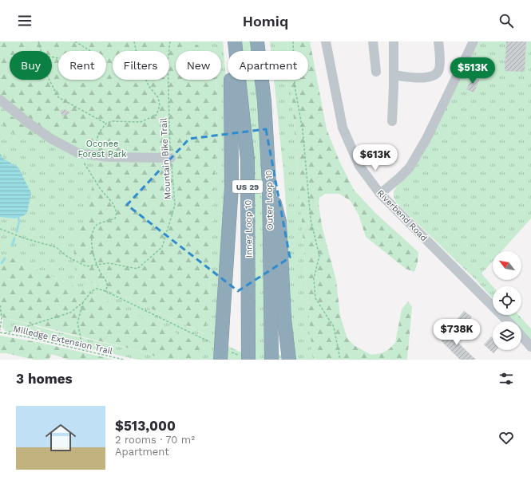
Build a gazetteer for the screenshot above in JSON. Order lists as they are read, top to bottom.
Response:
{
  "streets": {
    "highway": ["US 29", "Outer Loop 10", "Inner Loop 10"],
    "street": ["Riverbend Road"],
    "path": ["Mountain Bike Trail", "Milledge Extension Trail"]
  },
  "parks": ["Oconee Forest Park"],
  "north": "top left",
  "page": {
    "header": "Homiq",
    "chip": [
      "Buy",
      "Rent",
      "Filters",
      "New",
      "Apartment"
    ],
    "price": ["$513K", "$613K", "$738K"],
    "heading": "3 homes",
    "list": [
      {
        "name": "$513,000",
        "note": "2 rooms · 70 m² · Apartment"
      }
    ]
  }
}
